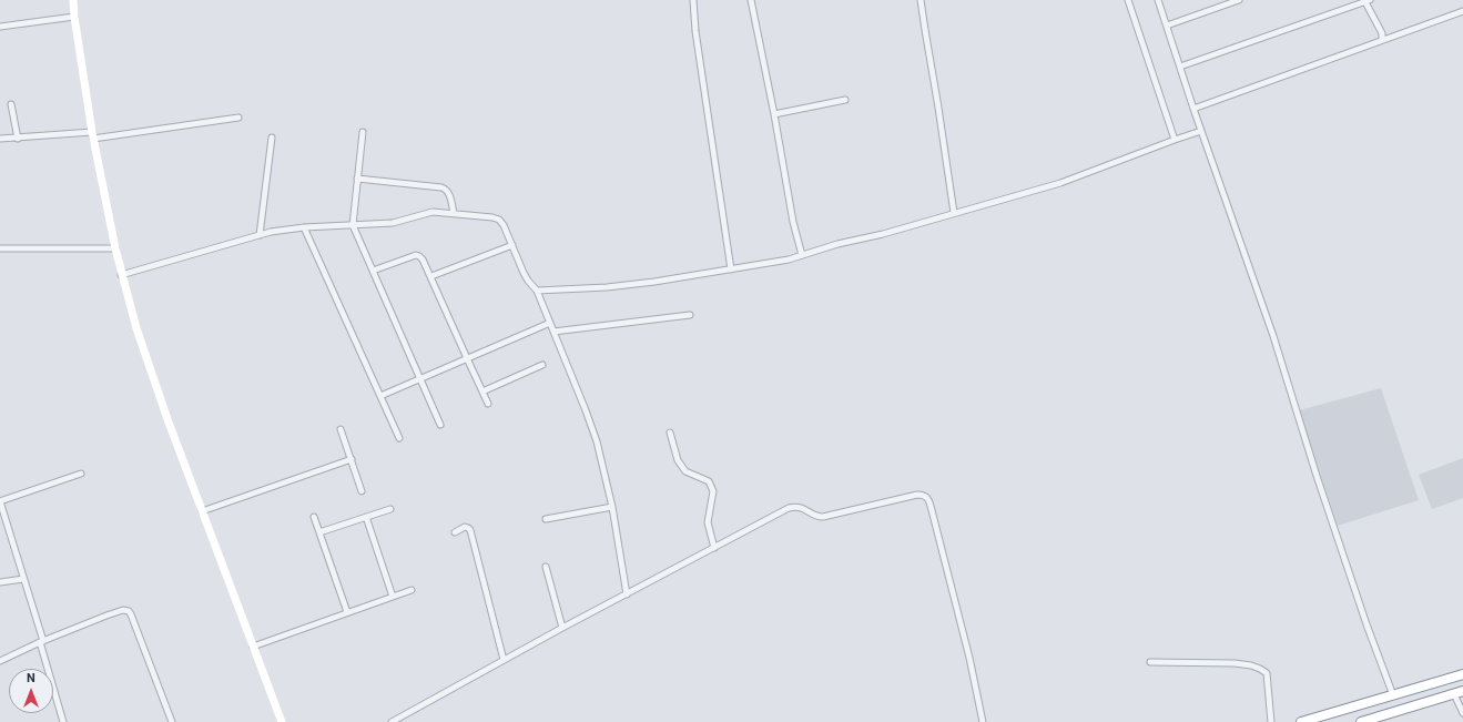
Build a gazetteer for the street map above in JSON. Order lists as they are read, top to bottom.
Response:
{
  "north": "top"
}
